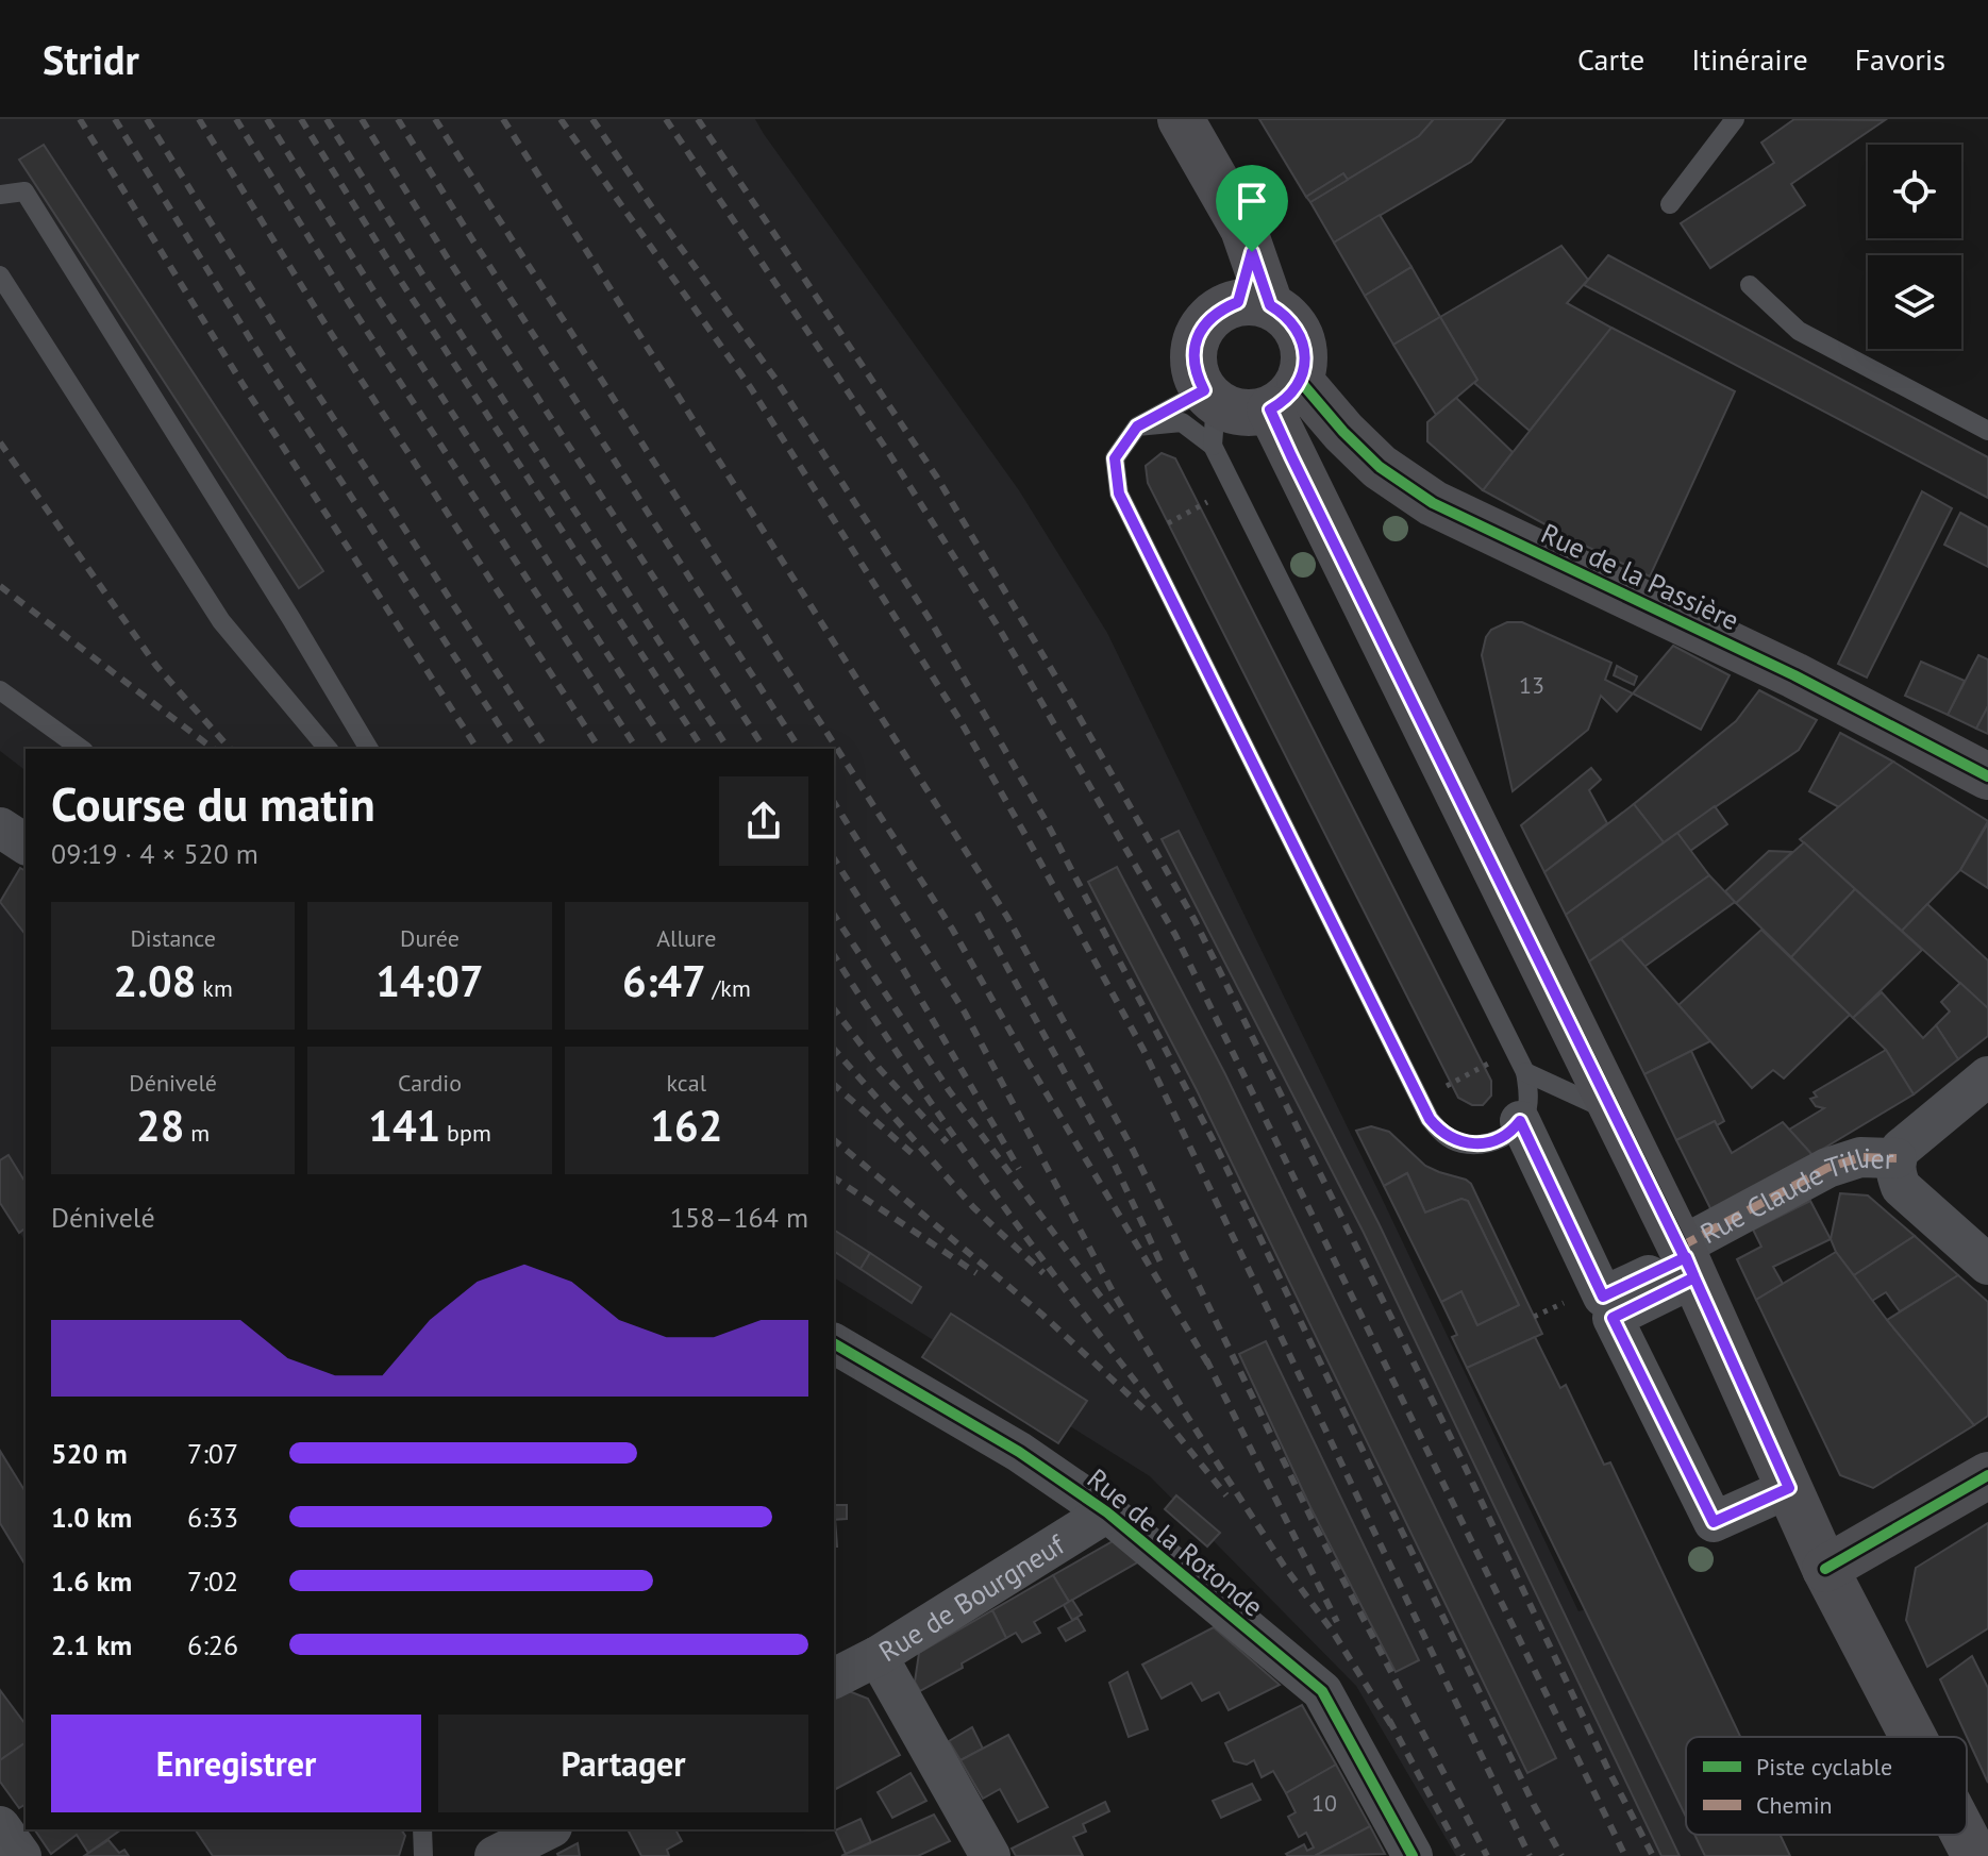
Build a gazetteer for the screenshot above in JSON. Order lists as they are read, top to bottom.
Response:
{
  "streets": {
    "main road": ["Rue de la Passière"],
    "street": ["Rue Claude Tillier", "Rue de la Rotonde", "Rue de Bourgneuf"]
  },
  "crossings": [
    ["Rue de la Rotonde", "Rue de Bourgneuf"]
  ],
  "house_numbers": ["13", "10"],
  "legend": ["Piste cyclable", "Chemin"],
  "page": {
    "header": "Stridr",
    "nav": ["Carte", "Itinéraire", "Favoris"],
    "heading": ["Course du matin", "09:19 · 4 × 520 m"],
    "stats": [
      ["Distance", "2.08 km"],
      ["Durée", "14:07"],
      ["Allure", "6:47 /km"],
      ["Dénivelé", "28 m"],
      ["Cardio", "141 bpm"],
      ["kcal", "162"]
    ],
    "chart": ["Dénivelé", "158–164 m"],
    "list": [
      {
        "name": "520 m",
        "note": "7:07"
      },
      {
        "name": "1.0 km",
        "note": "6:33"
      },
      {
        "name": "1.6 km",
        "note": "7:02"
      },
      {
        "name": "2.1 km",
        "note": "6:26"
      }
    ],
    "buttons": ["Enregistrer", "Partager"]
  }
}
